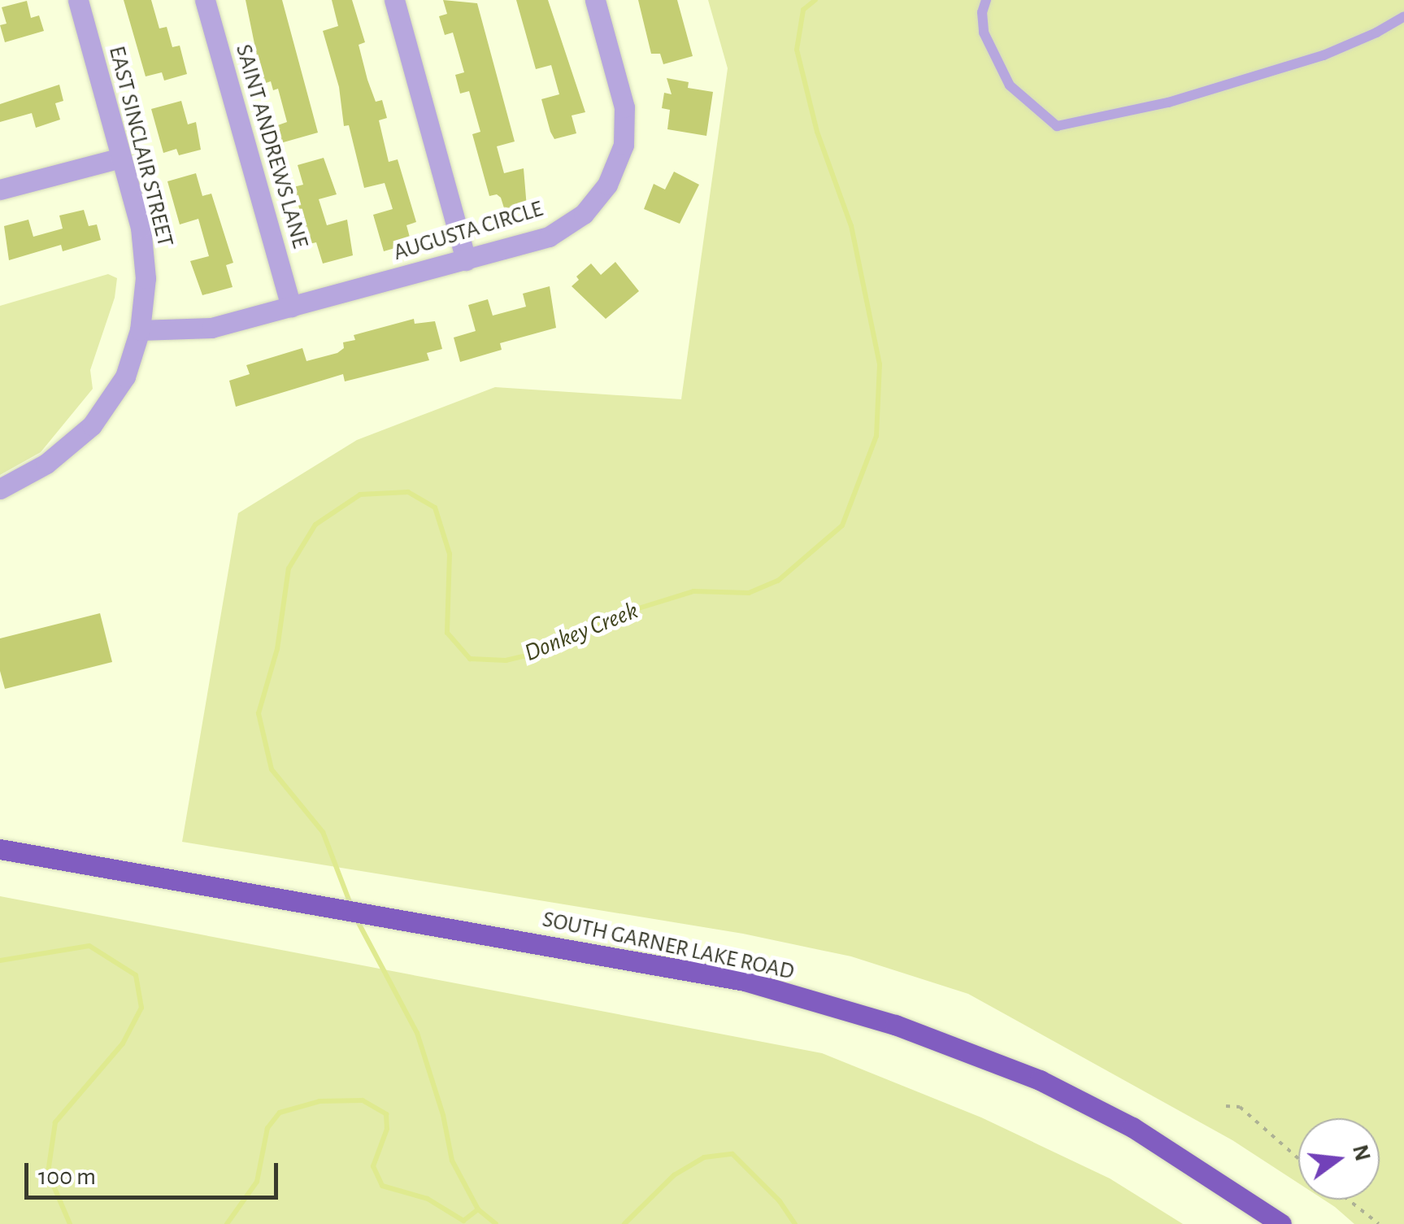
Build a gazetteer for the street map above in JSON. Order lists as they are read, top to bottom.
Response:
{
  "streets": {
    "main road": ["SOUTH GARNER LAKE ROAD"],
    "street": ["EAST SINCLAIR STREET", "SAINT ANDREWS LANE", "AUGUSTA CIRCLE"]
  },
  "crossings": [
    ["EAST SINCLAIR STREET", "AUGUSTA CIRCLE"],
    ["SAINT ANDREWS LANE", "AUGUSTA CIRCLE"]
  ],
  "water": ["Donkey Creek"],
  "scale_bar": "100 m",
  "north": "right"
}
